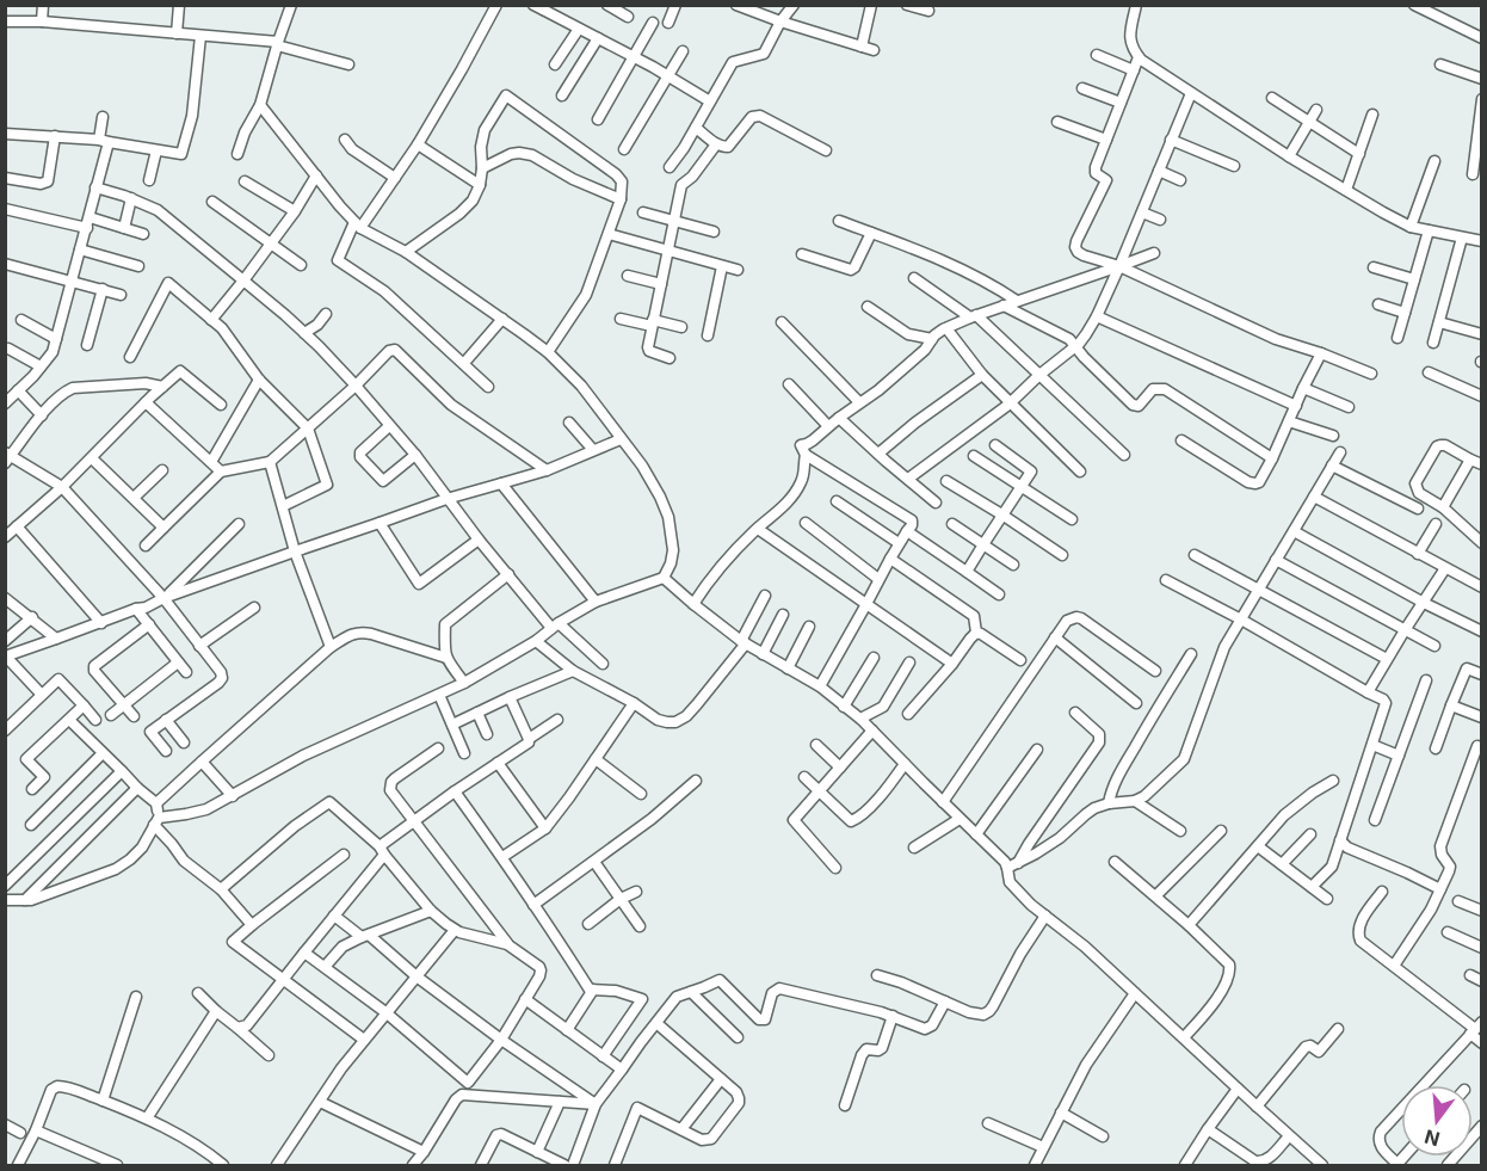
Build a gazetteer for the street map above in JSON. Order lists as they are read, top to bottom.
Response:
{
  "north": "bottom"
}
